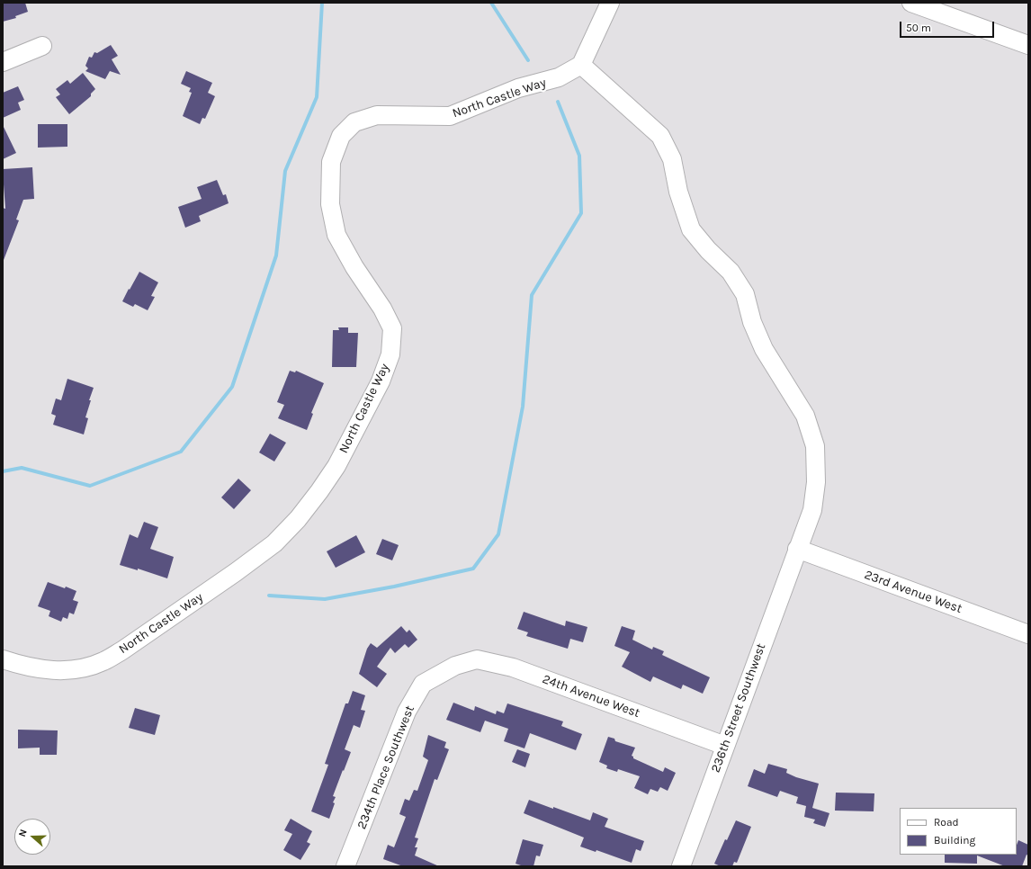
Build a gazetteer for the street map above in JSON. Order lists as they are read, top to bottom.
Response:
{
  "streets": {
    "street": [
      "North Castle Way",
      "23rd Avenue West",
      "24th Avenue West",
      "236th Street Southwest",
      "234th Place Southwest"
    ]
  },
  "crossings": [
    ["North Castle Way", "236th Street Southwest"],
    ["23rd Avenue West", "236th Street Southwest"],
    ["24th Avenue West", "236th Street Southwest"],
    ["24th Avenue West", "234th Place Southwest"]
  ],
  "legend": ["Road", "Building"],
  "scale_bar": "50 m",
  "north": "left"
}
